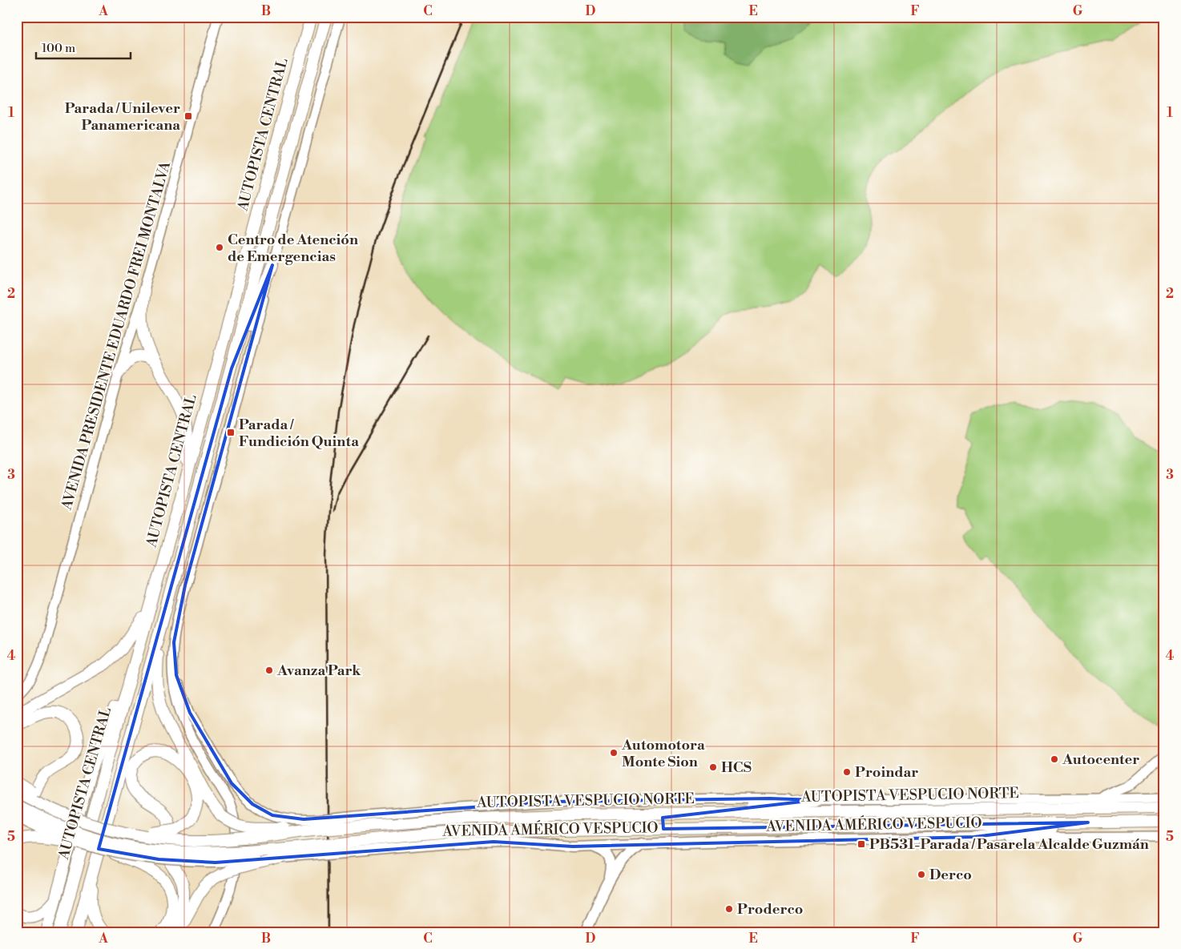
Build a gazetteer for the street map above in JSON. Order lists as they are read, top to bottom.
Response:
{
  "streets": {
    "highway": ["AUTOPISTA CENTRAL", "AUTOPISTA VESPUCIO NORTE"],
    "main road": ["AVENIDA PRESIDENTE EDUARDO FREI MONTALVA", "AVENIDA AMÉRICO VESPUCIO"]
  },
  "crossings": [
    ["AUTOPISTA CENTRAL", "AVENIDA AMÉRICO VESPUCIO"],
    ["AUTOPISTA VESPUCIO NORTE", "AVENIDA AMÉRICO VESPUCIO"]
  ],
  "places": {
    "transit": ["Parada / Unilever Panamericana", "Parada / Fundición Quinta", "PB531-Parada / Pasarela Alcalde Guzmán"],
    "other": [
      "Centro de Atención de Emergencias",
      "Avanza Park",
      "Automotora Monte Sion",
      "Autocenter",
      "HCS",
      "Proindar",
      "Derco",
      "Proderco"
    ]
  },
  "scale_bar": "100 m",
  "grid": {
    "columns": [
      "A",
      "B",
      "C",
      "D",
      "E",
      "F",
      "G"
    ],
    "rows": [
      "1",
      "2",
      "3",
      "4",
      "5"
    ]
  }
}
